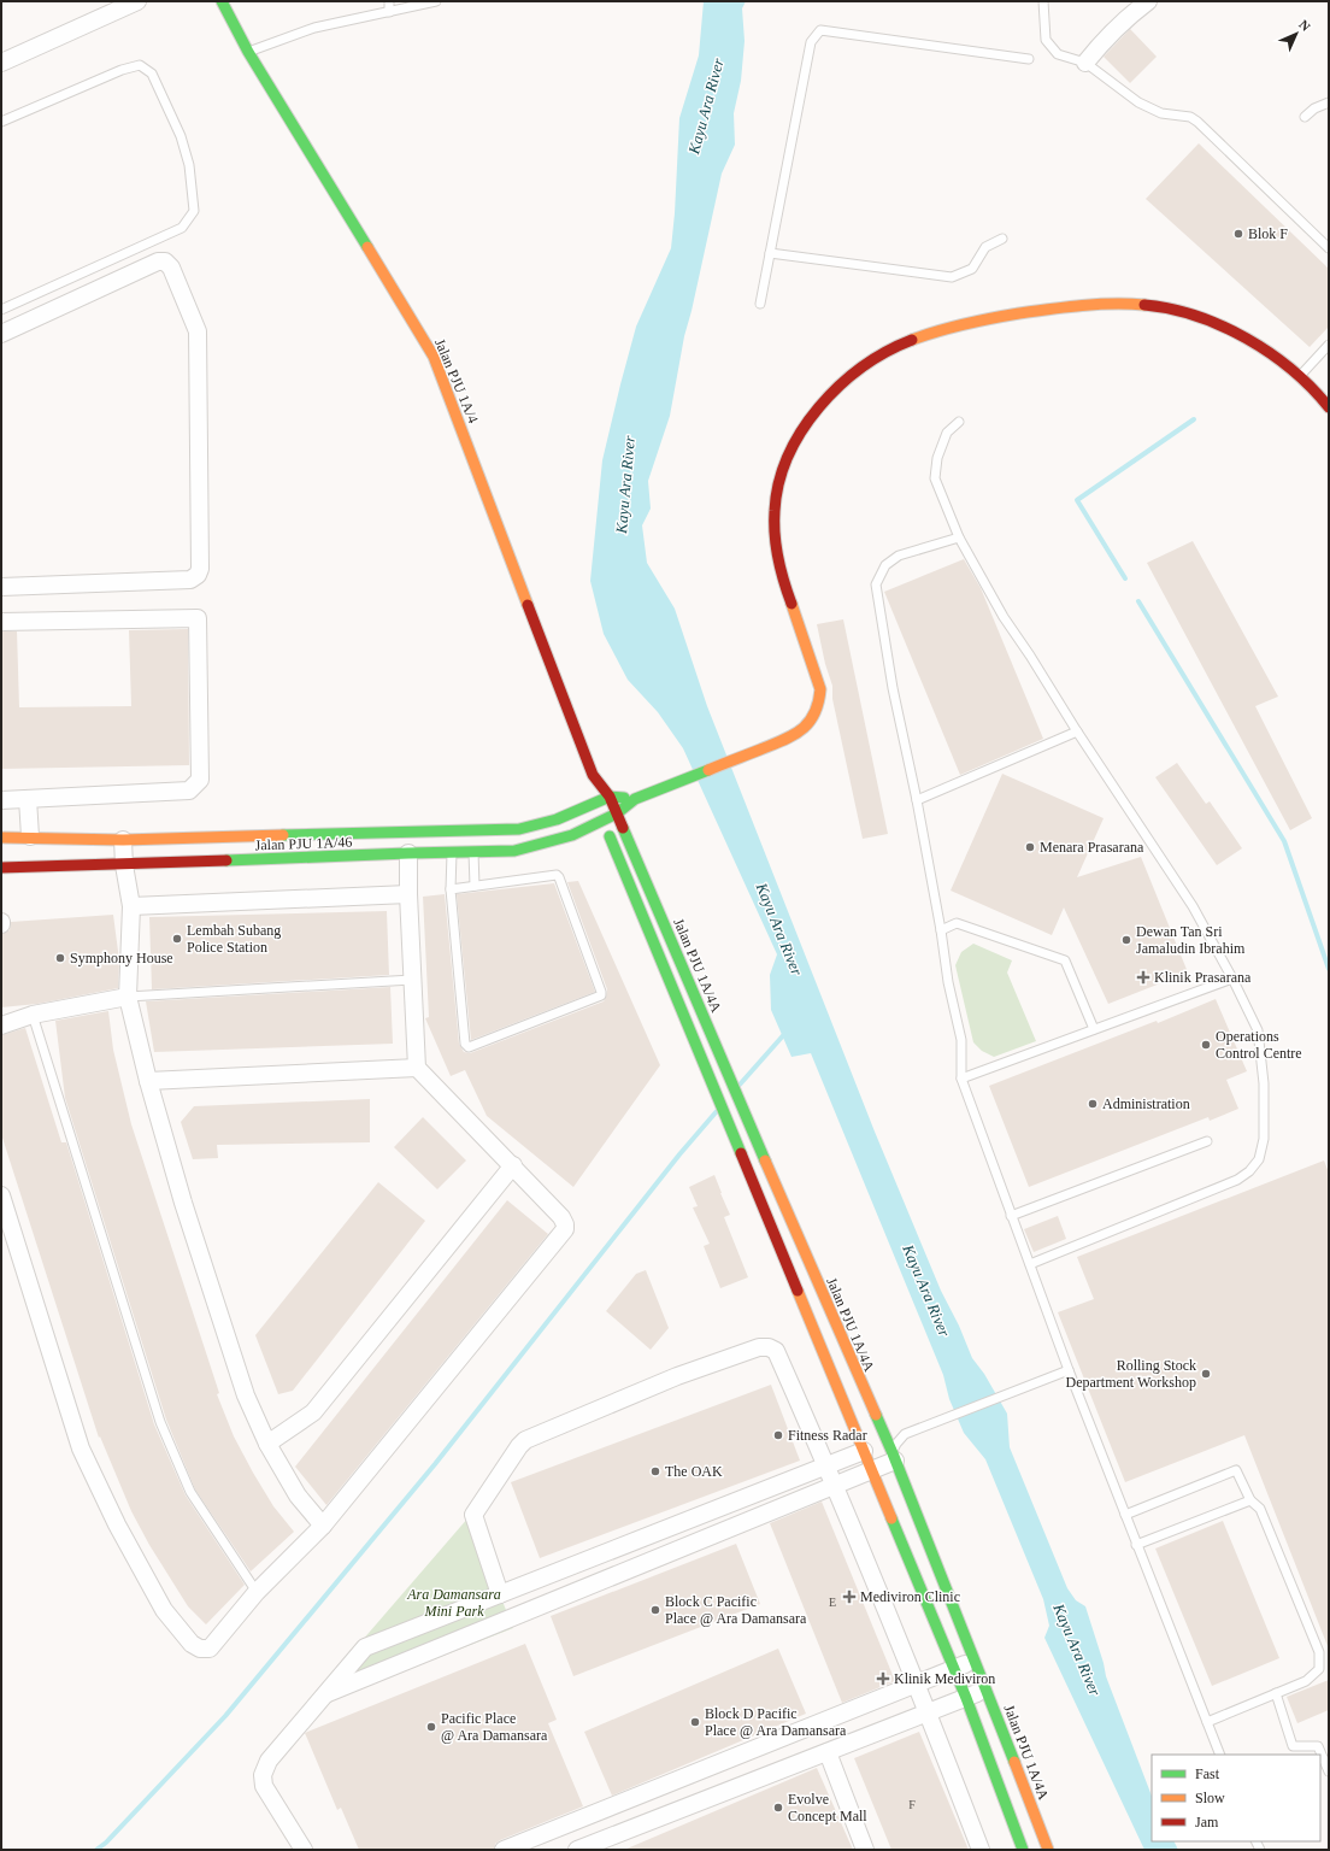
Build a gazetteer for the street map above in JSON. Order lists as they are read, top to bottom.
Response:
{
  "streets": {
    "street": ["Jalan PJU 1A/4", "Jalan PJU 1A/46", "Jalan PJU 1A/4A"]
  },
  "crossings": [
    ["Jalan PJU 1A/4", "Jalan PJU 1A/46"],
    ["Jalan PJU 1A/4", "Jalan PJU 1A/4A"],
    ["Jalan PJU 1A/46", "Jalan PJU 1A/4A"]
  ],
  "water": ["Kayu Ara River"],
  "parks": ["Ara Damansara Mini Park"],
  "places": {
    "other": [
      "Blok F",
      "Menara Prasarana",
      "Lembah Subang Police Station",
      "Dewan Tan Sri Jamaludin Ibrahim",
      "Symphony House",
      "Operations Control Centre",
      "Administration",
      "Rolling Stock Department Workshop",
      "Fitness Radar",
      "The OAK",
      "Block C Pacific Place @ Ara Damansara",
      "Block D Pacific Place @ Ara Damansara",
      "Pacific Place @ Ara Damansara",
      "Evolve Concept Mall"
    ],
    "health": ["Klinik Prasarana", "Mediviron Clinic", "Klinik Mediviron"]
  },
  "house_numbers": ["E", "F"],
  "legend": ["Fast", "Slow", "Jam"],
  "north": "top right"
}
